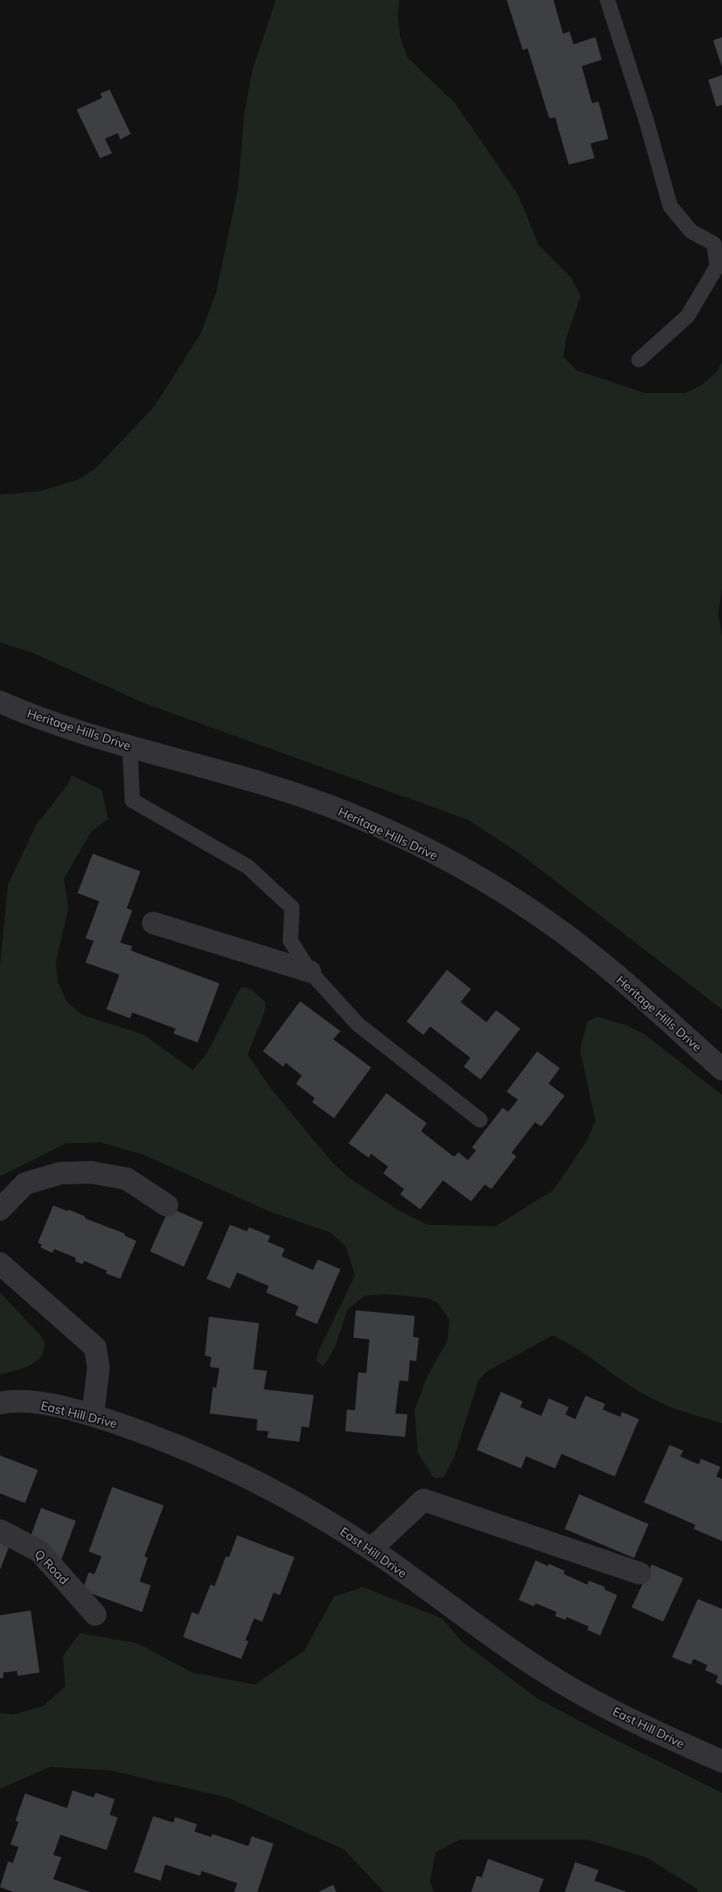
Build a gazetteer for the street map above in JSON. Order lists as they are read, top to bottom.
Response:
{
  "streets": {
    "street": ["Heritage Hills Drive", "East Hill Drive", "Q Road"]
  }
}
